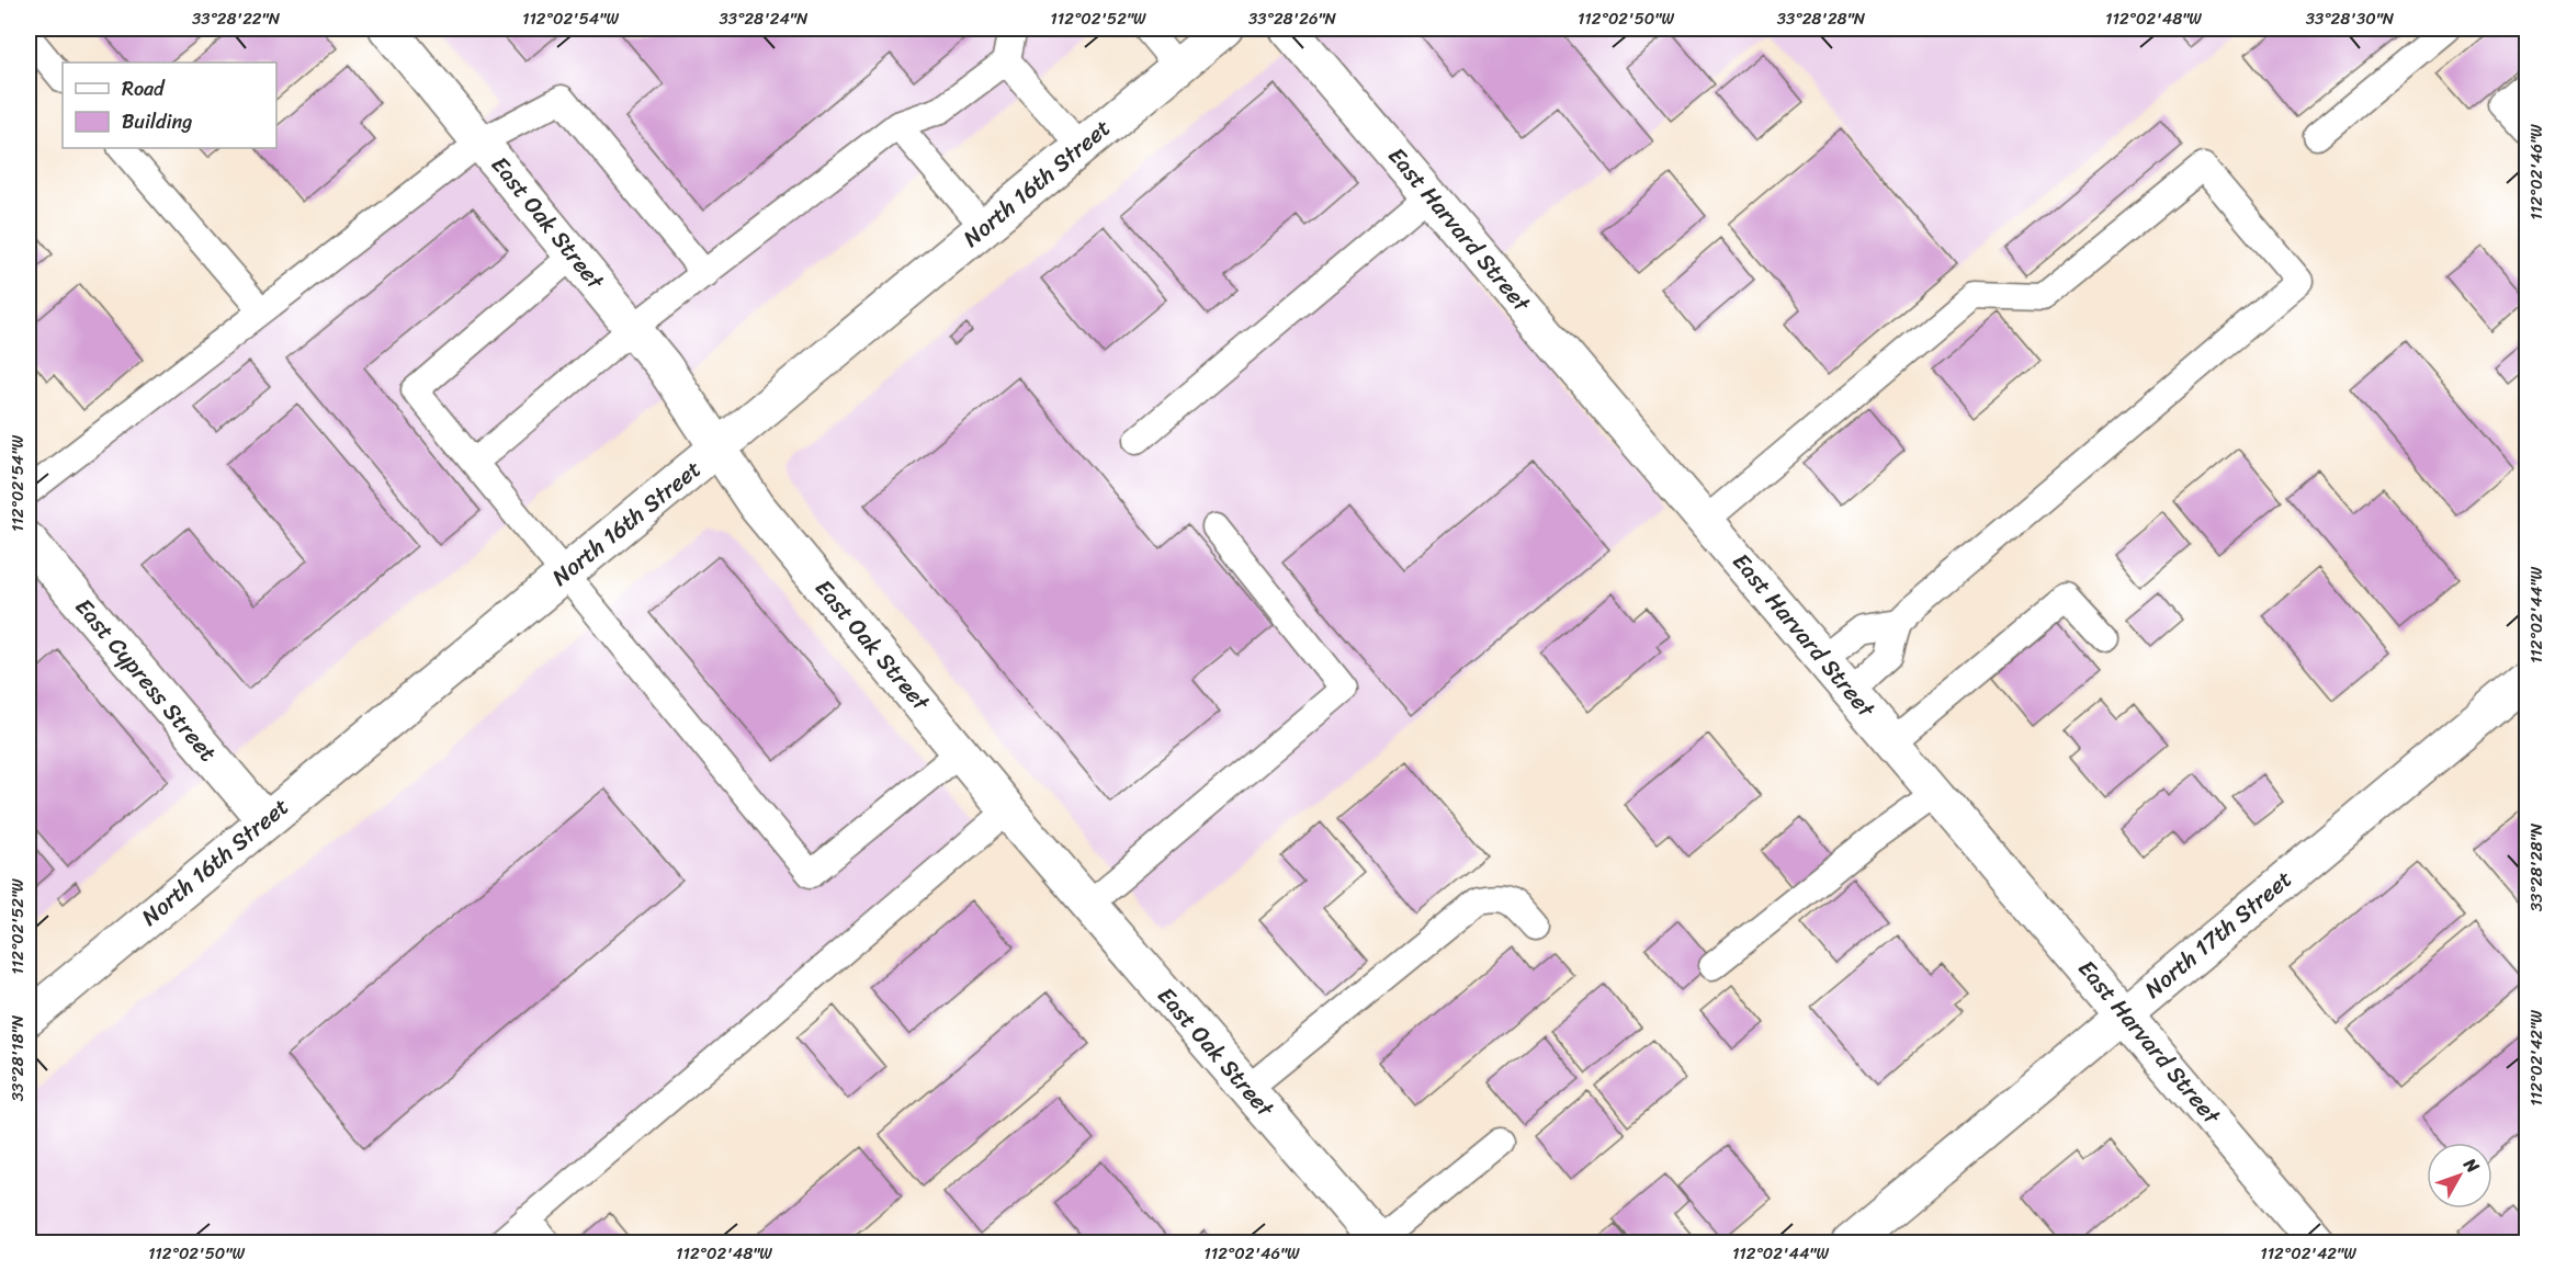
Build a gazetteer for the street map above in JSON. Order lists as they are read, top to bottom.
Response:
{
  "streets": {
    "street": [
      "North 16th Street",
      "East Oak Street",
      "East Harvard Street",
      "East Cypress Street",
      "North 17th Street"
    ]
  },
  "crossings": [
    ["North 16th Street", "East Oak Street"],
    ["North 16th Street", "East Cypress Street"],
    ["East Harvard Street", "North 17th Street"]
  ],
  "legend": ["Road", "Building"],
  "north": "top right",
  "coordinates": [
    "33°28'22\"N",
    "112°02'54\"W",
    "33°28'24\"N",
    "112°02'52\"W",
    "33°28'26\"N",
    "112°02'50\"W",
    "33°28'28\"N",
    "112°02'48\"W",
    "33°28'30\"N",
    "112°02'46\"W",
    "112°02'44\"W",
    "33°28'18\"N",
    "112°02'42\"W"
  ]
}
